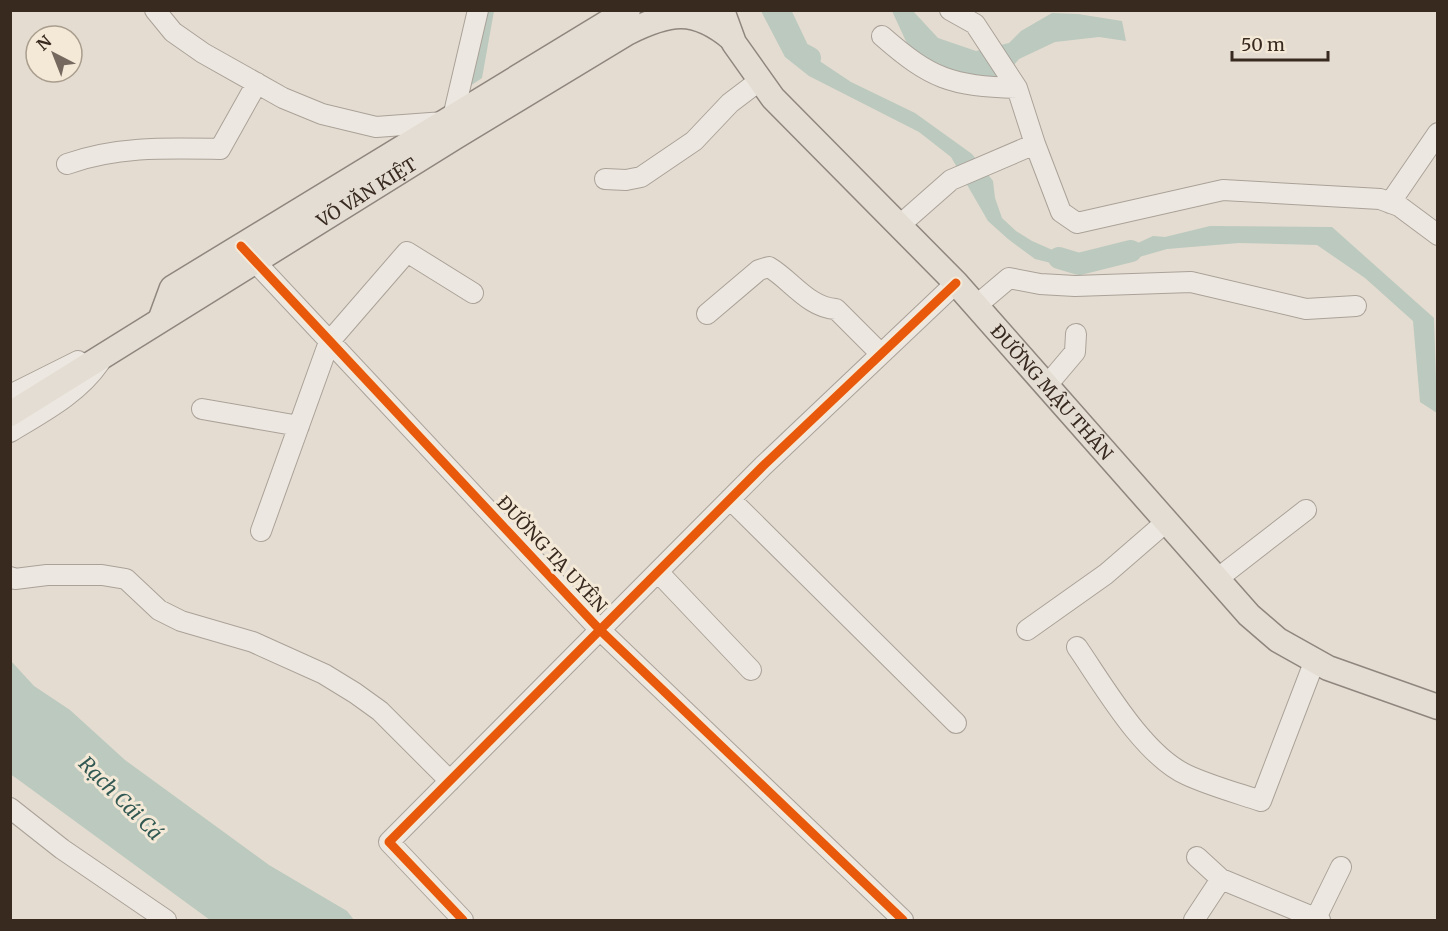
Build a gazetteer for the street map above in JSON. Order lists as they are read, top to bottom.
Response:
{
  "streets": {
    "main road": ["VÕ VĂN KIỆT", "ĐƯỜNG MẬU THÂN"],
    "street": ["ĐƯỜNG TẠ UYÊN"]
  },
  "crossings": [
    ["VÕ VĂN KIỆT", "ĐƯỜNG MẬU THÂN"],
    ["VÕ VĂN KIỆT", "ĐƯỜNG TẠ UYÊN"]
  ],
  "water": ["Rạch Cái Cá"],
  "scale_bar": "50 m",
  "north": "top left"
}
